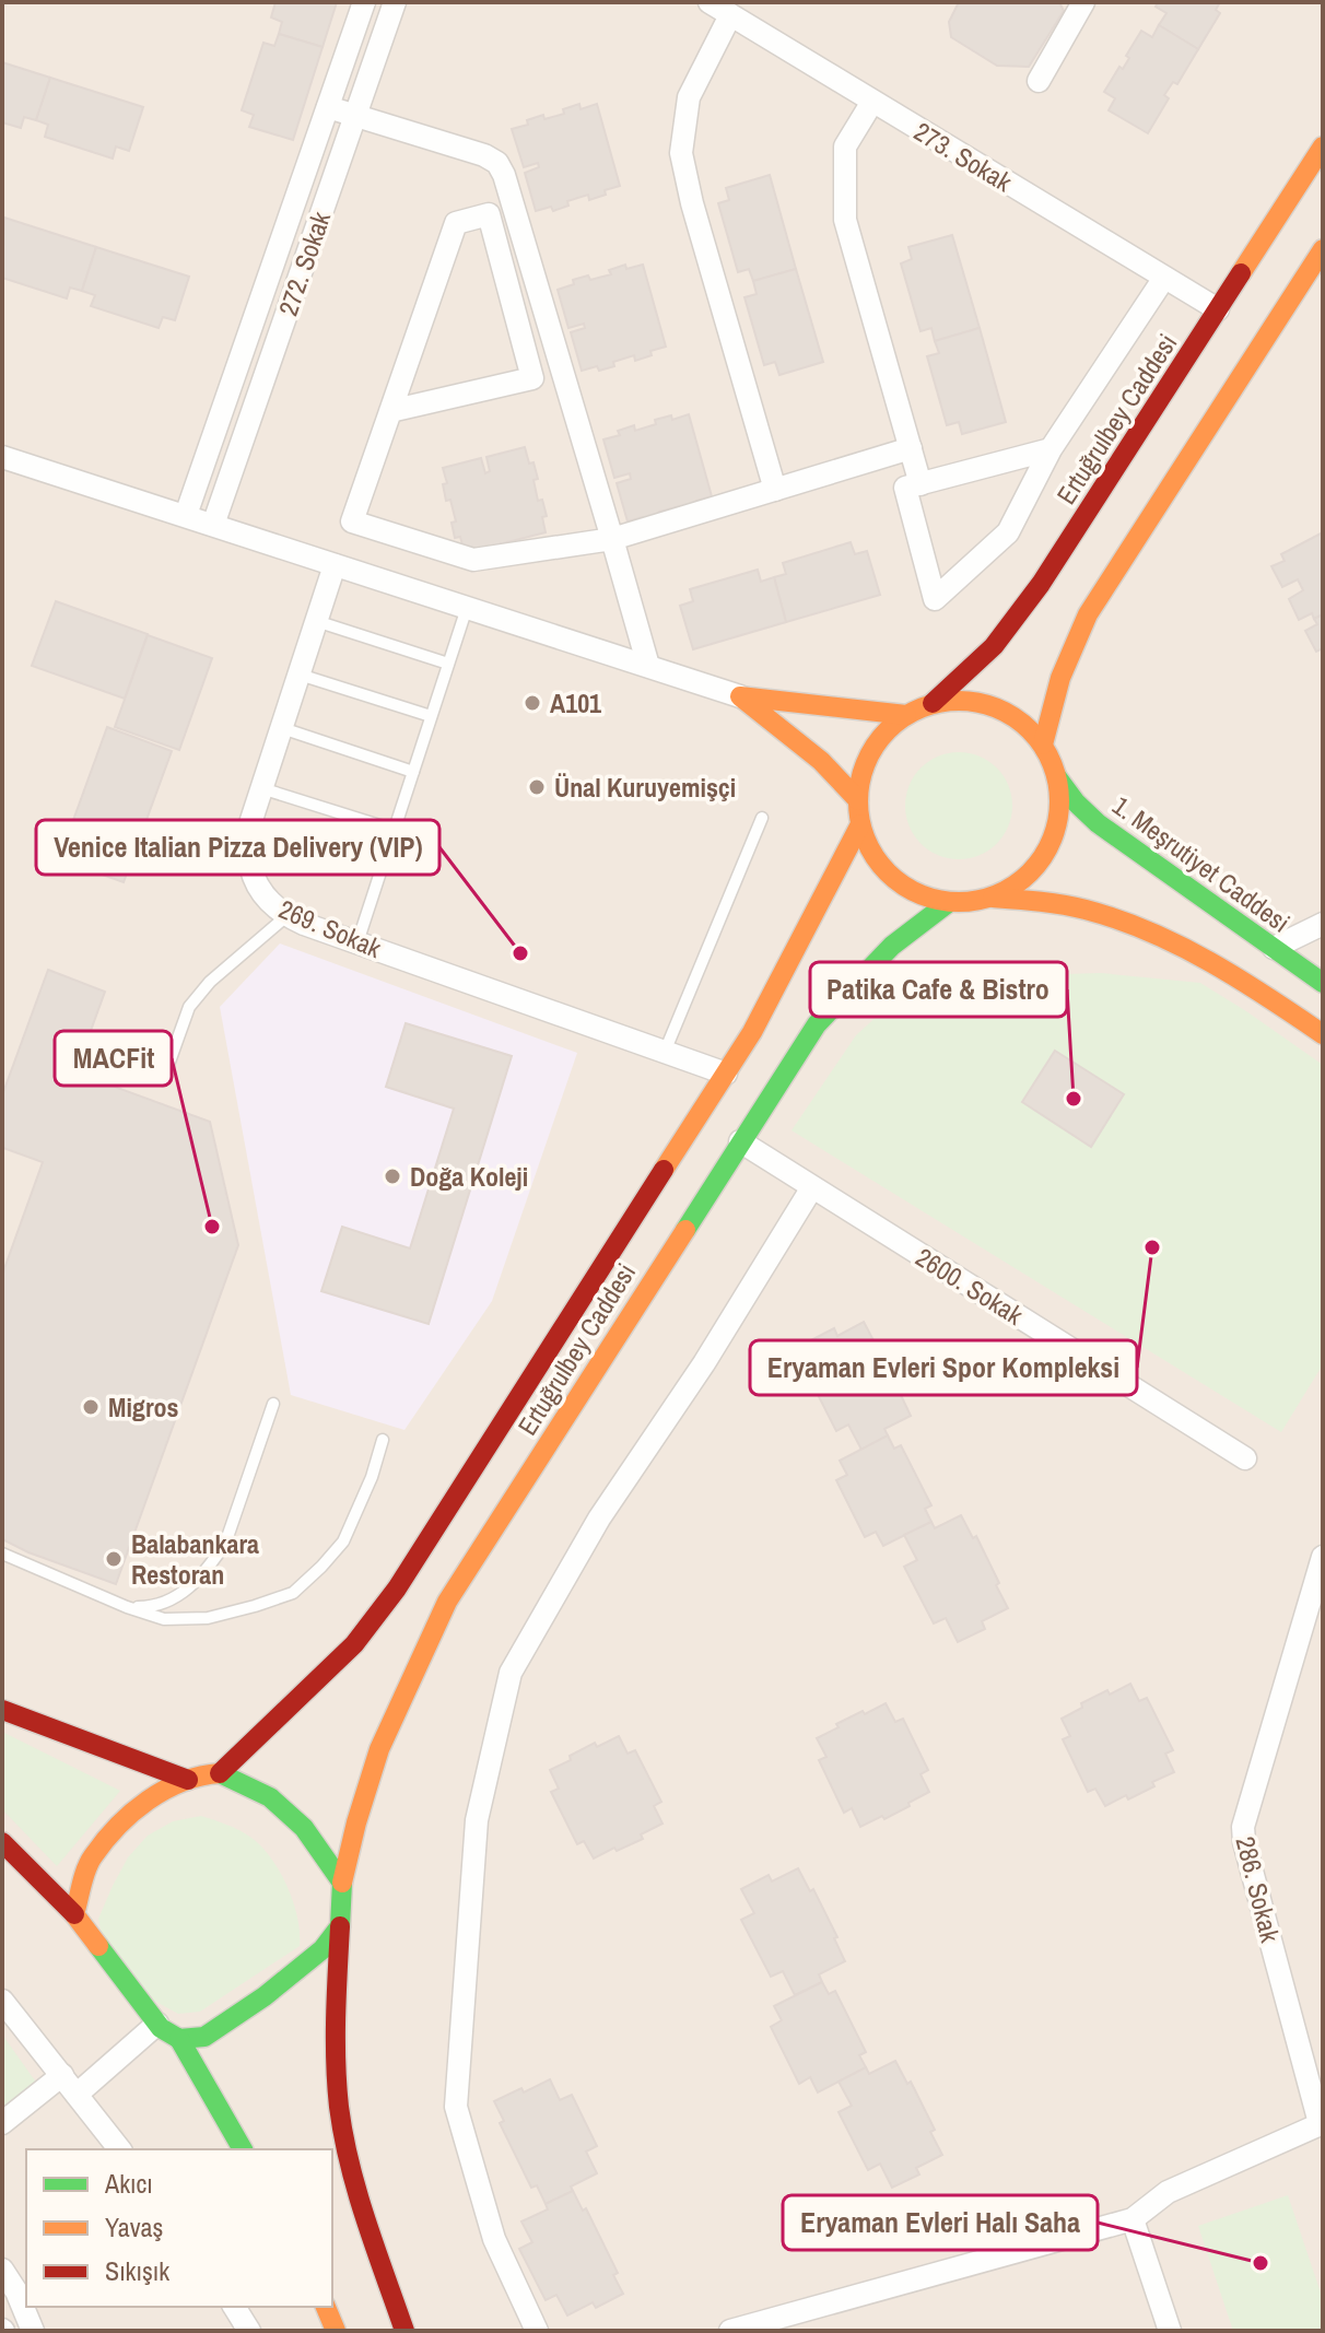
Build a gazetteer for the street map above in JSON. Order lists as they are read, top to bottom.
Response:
{
  "streets": {
    "main road": ["Ertuğrulbey Caddesi", "1. Meşrutiyet Caddesi"],
    "street": [
      "273. Sokak",
      "272. Sokak",
      "269. Sokak",
      "2600. Sokak",
      "286. Sokak"
    ]
  },
  "crossings": [
    ["273. Sokak", "Ertuğrulbey Caddesi"],
    ["Ertuğrulbey Caddesi", "1. Meşrutiyet Caddesi"],
    ["Ertuğrulbey Caddesi", "269. Sokak"],
    ["Ertuğrulbey Caddesi", "2600. Sokak"]
  ],
  "places": [
    "A101",
    "Ünal Kuruyemişçi",
    "Venice Italian Pizza Delivery (VIP)",
    "Patika Cafe & Bistro",
    "Doğa Koleji",
    "MACFit",
    "Eryaman Evleri Spor Kompleksi",
    "Migros",
    "Balabankara Restoran",
    "Eryaman Evleri Halı Saha"
  ],
  "legend": ["Akıcı", "Yavaş", "Sıkışık"]
}
